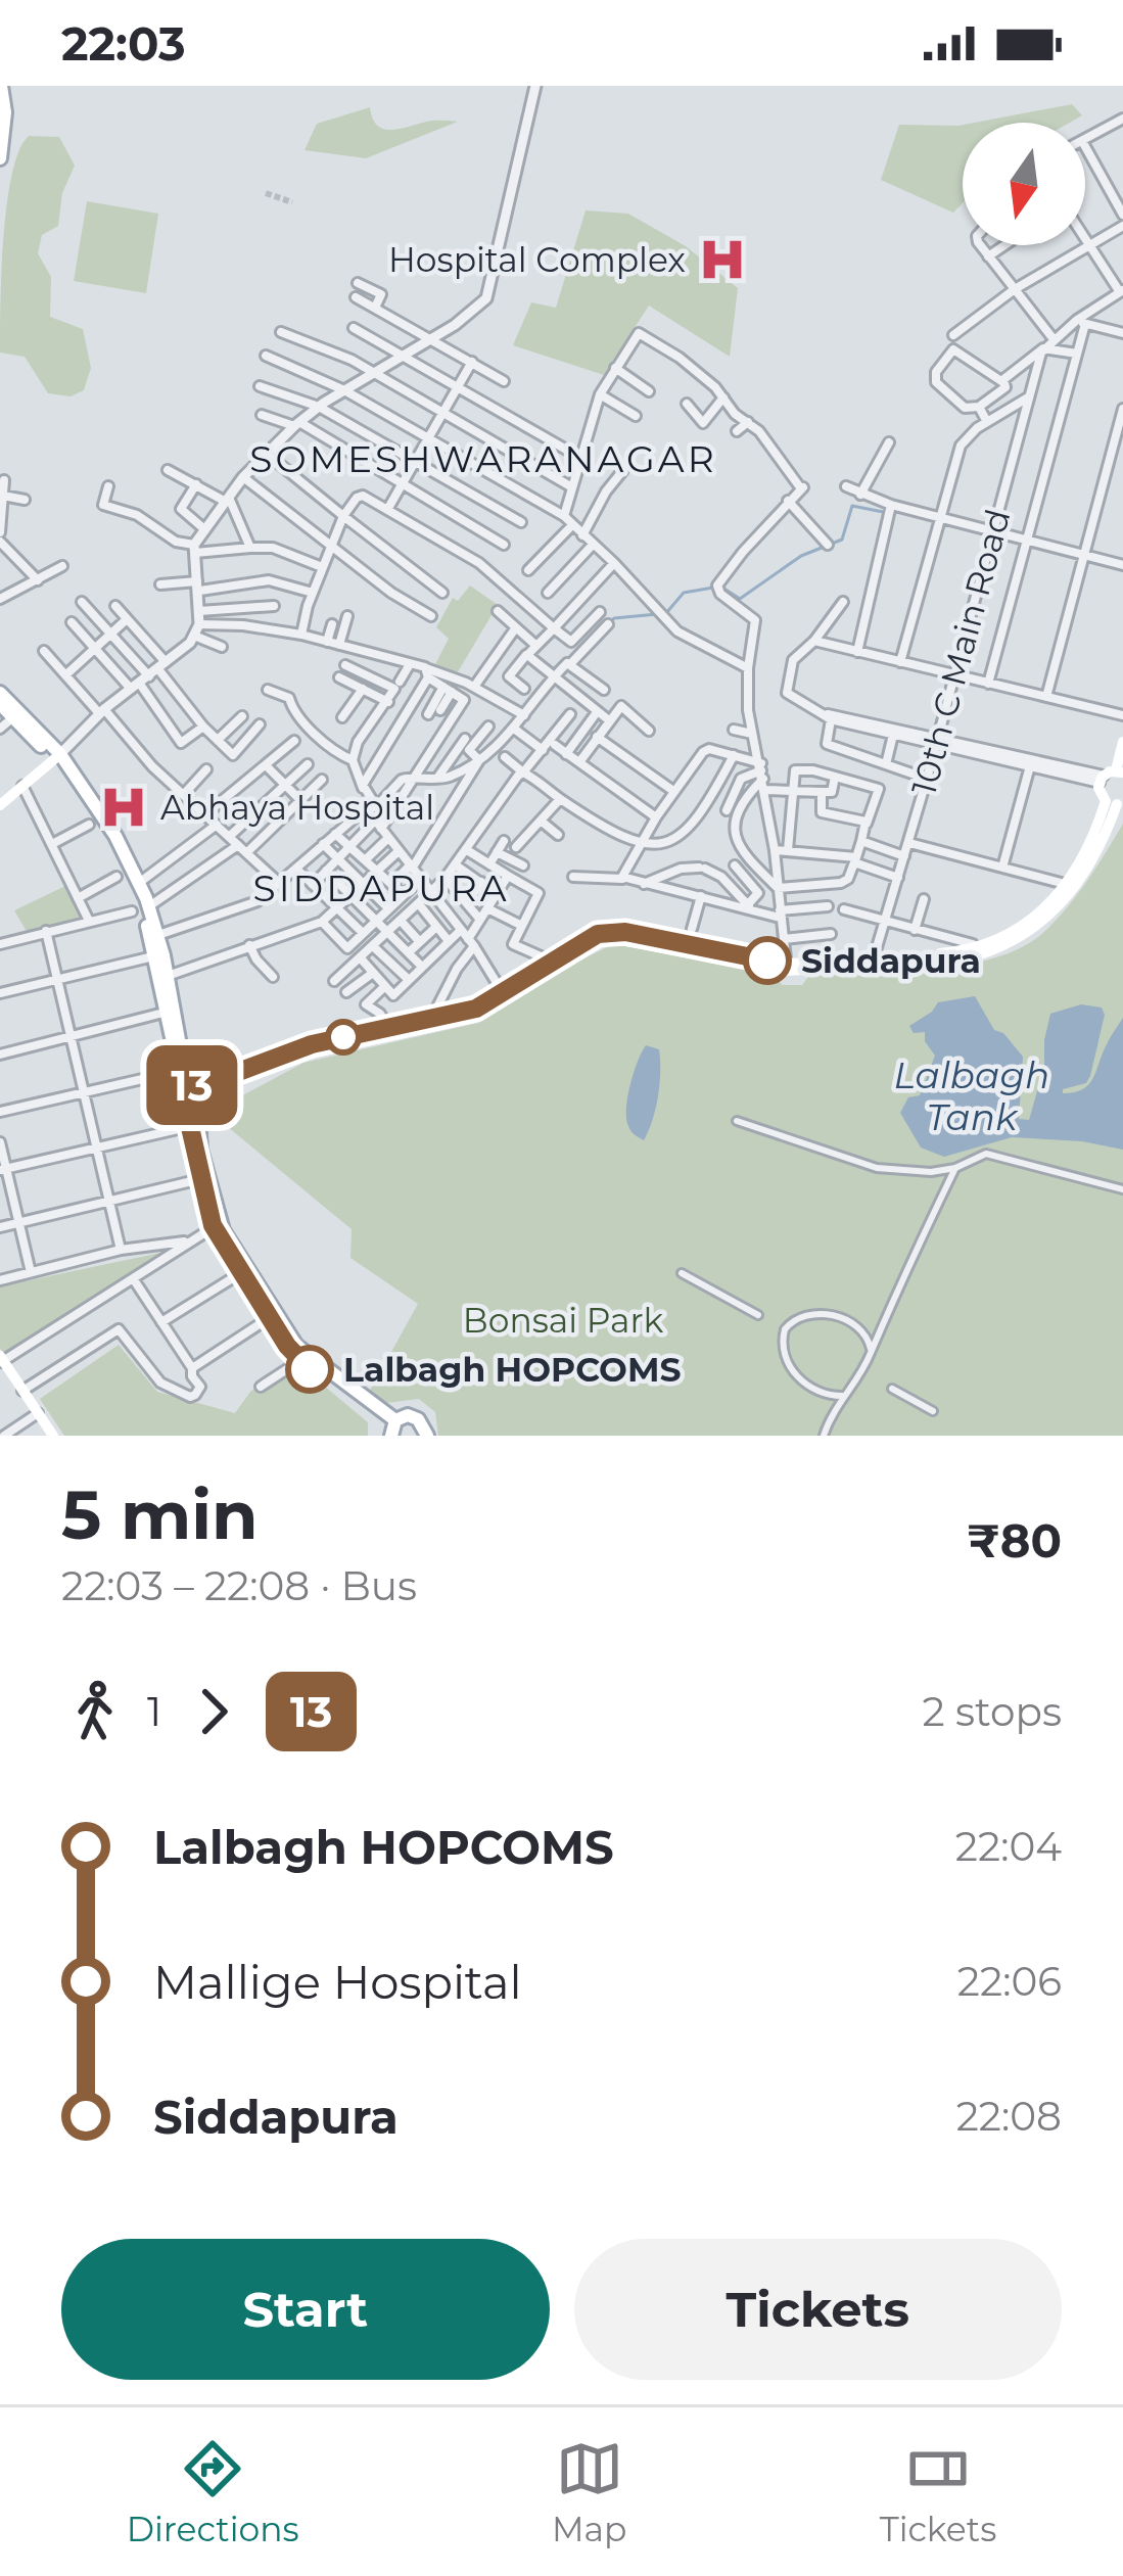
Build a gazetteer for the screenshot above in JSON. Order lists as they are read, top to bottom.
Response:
{
  "streets": {
    "street": ["10th C Main Road"]
  },
  "districts": ["SOMESHWARANAGAR", "SIDDAPURA"],
  "water": ["Lalbagh Tank"],
  "parks": ["Bonsai Park"],
  "places": {
    "hospital": ["Hospital Complex", "Abhaya Hospital"],
    "other": ["Siddapura", "Lalbagh HOPCOMS"]
  },
  "lines": ["bus line 13"],
  "north": "bottom",
  "page": {
    "status": "22:03",
    "on_map": "13",
    "heading": ["5 min", "22:03 – 22:08 · Bus", "₹80"],
    "legs": ["1", "13", "2 stops"],
    "list": [
      {
        "name": "Lalbagh HOPCOMS",
        "value": "22:04"
      },
      {
        "name": "Mallige Hospital",
        "value": "22:06"
      },
      {
        "name": "Siddapura",
        "value": "22:08"
      }
    ],
    "buttons": ["Start", "Tickets"],
    "tabs": ["Directions", "Map", "Tickets"]
  }
}
